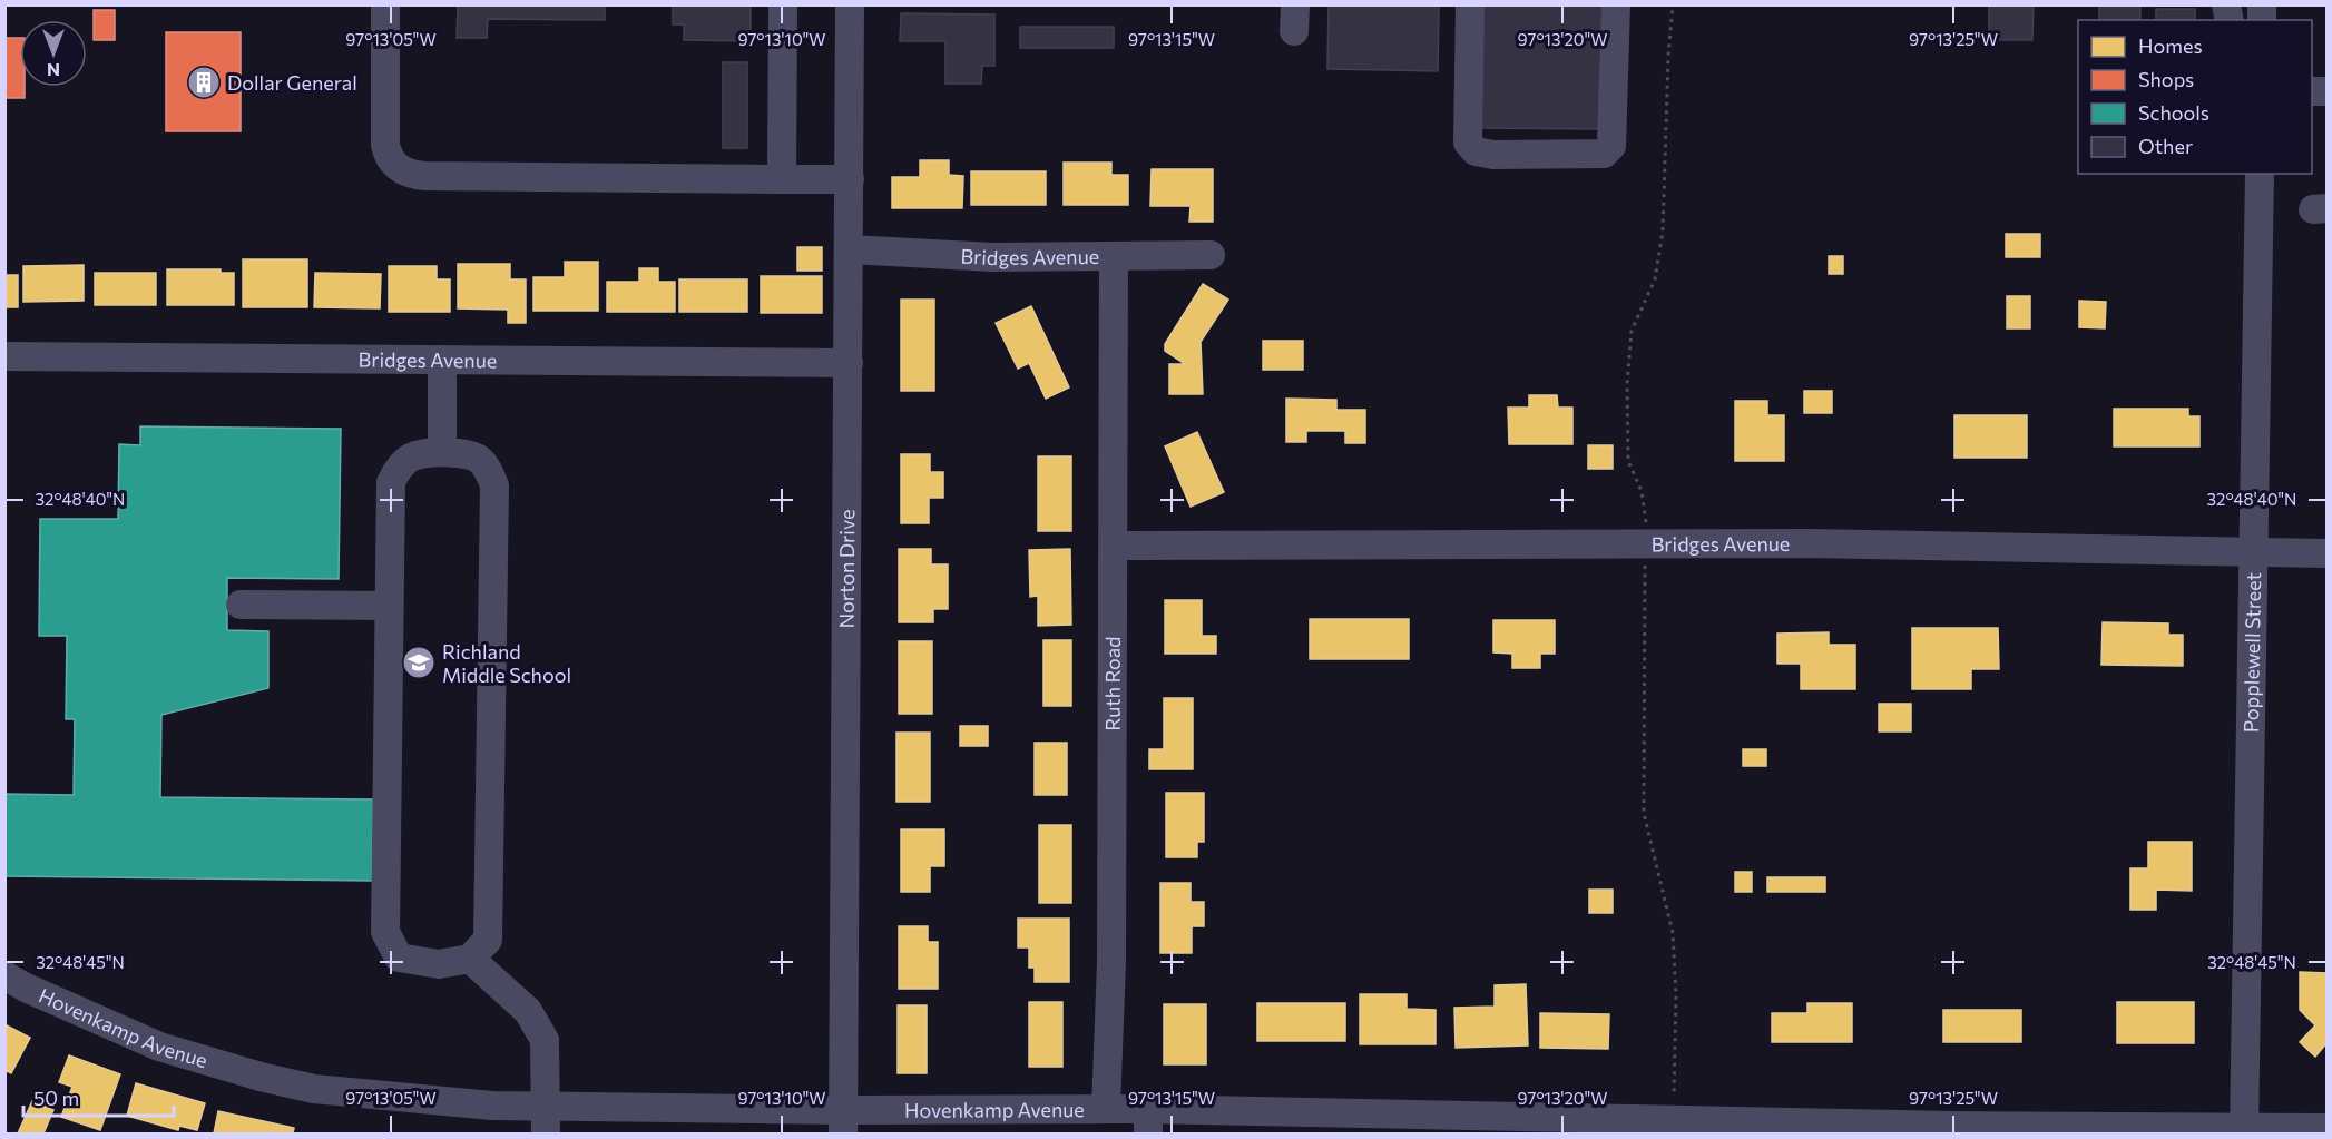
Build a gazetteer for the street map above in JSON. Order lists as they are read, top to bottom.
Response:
{
  "streets": {
    "street": [
      "Bridges Avenue",
      "Norton Drive",
      "Popplewell Street",
      "Ruth Road",
      "Hovenkamp Avenue"
    ]
  },
  "crossings": [
    ["Bridges Avenue", "Norton Drive"],
    ["Bridges Avenue", "Popplewell Street"],
    ["Bridges Avenue", "Ruth Road"],
    ["Norton Drive", "Hovenkamp Avenue"],
    ["Popplewell Street", "Hovenkamp Avenue"],
    ["Ruth Road", "Hovenkamp Avenue"]
  ],
  "places": {
    "building": ["Dollar General"],
    "school or university": ["Richland Middle School"]
  },
  "legend": [
    "Homes",
    "Shops",
    "Schools",
    "Other"
  ],
  "scale_bar": "50 m",
  "north": "bottom",
  "coordinates": [
    "97°13'05\"W",
    "97°13'10\"W",
    "97°13'15\"W",
    "97°13'20\"W",
    "97°13'25\"W",
    "32°48'40\"N",
    "32°48'45\"N"
  ]
}
